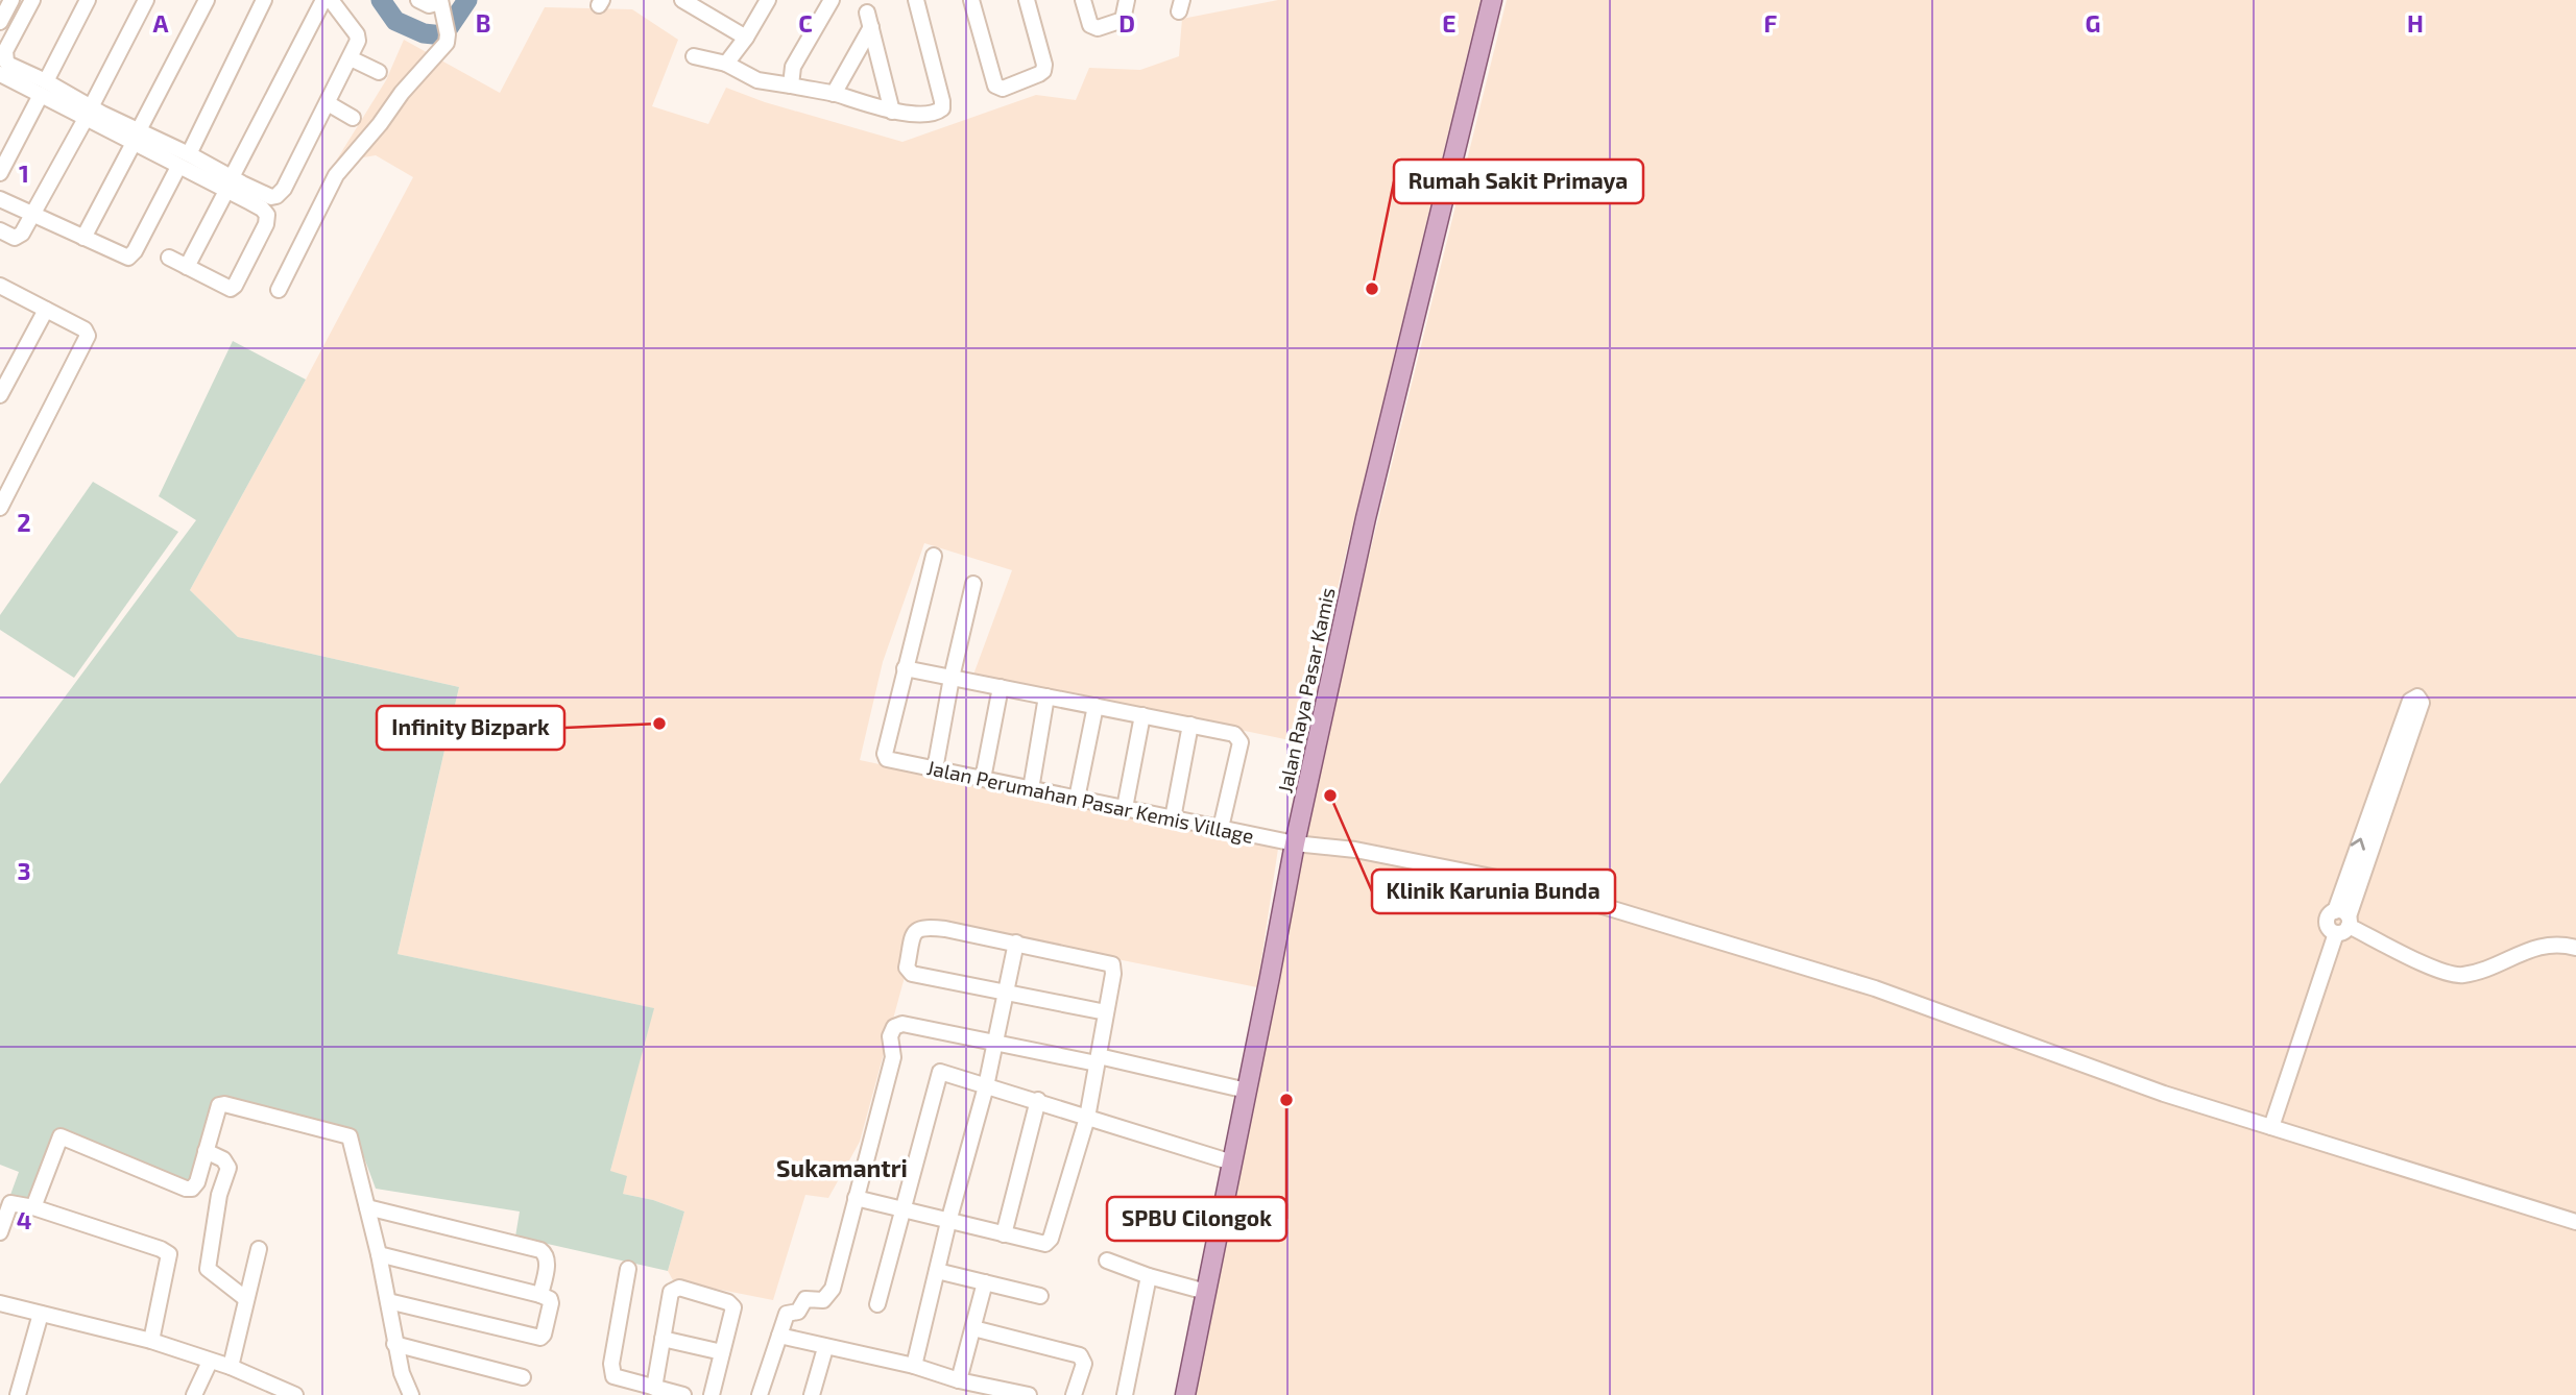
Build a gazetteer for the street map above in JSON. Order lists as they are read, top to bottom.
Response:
{
  "streets": {
    "main road": ["Jalan Raya Pasar Kamis"],
    "street": ["Jalan Perumahan Pasar Kemis Village"]
  },
  "crossings": [
    ["Jalan Raya Pasar Kamis", "Jalan Perumahan Pasar Kemis Village"]
  ],
  "districts": ["Sukamantri"],
  "places": [
    "Rumah Sakit Primaya",
    "Infinity Bizpark",
    "Klinik Karunia Bunda",
    "SPBU Cilongok"
  ],
  "grid": {
    "columns": [
      "A",
      "B",
      "C",
      "D",
      "E",
      "F",
      "G",
      "H"
    ],
    "rows": [
      "1",
      "2",
      "3",
      "4"
    ]
  }
}
